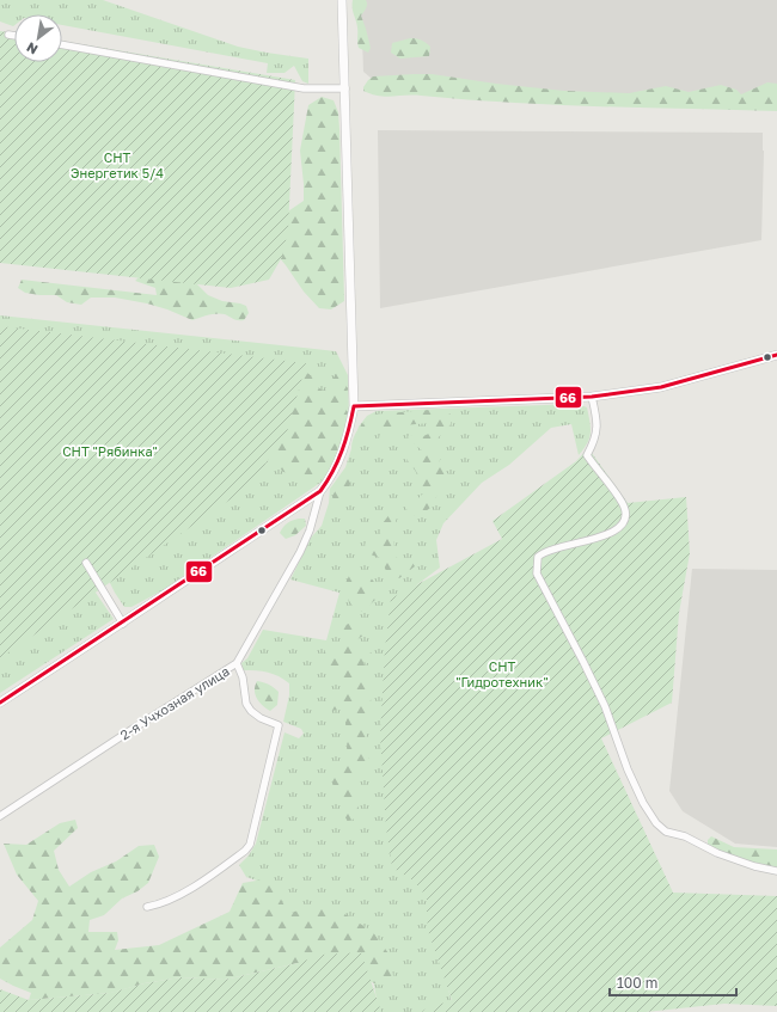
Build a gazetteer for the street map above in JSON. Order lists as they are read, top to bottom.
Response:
{
  "streets": {
    "street": ["2-я Учхозная улица"]
  },
  "parks": ["СНТ Энергетик 5/4", "СНТ \"Рябинка\"", "СНТ \"Гидротехник\""],
  "lines": ["transit line 66"],
  "scale_bar": "100 m",
  "north": "bottom left"
}
